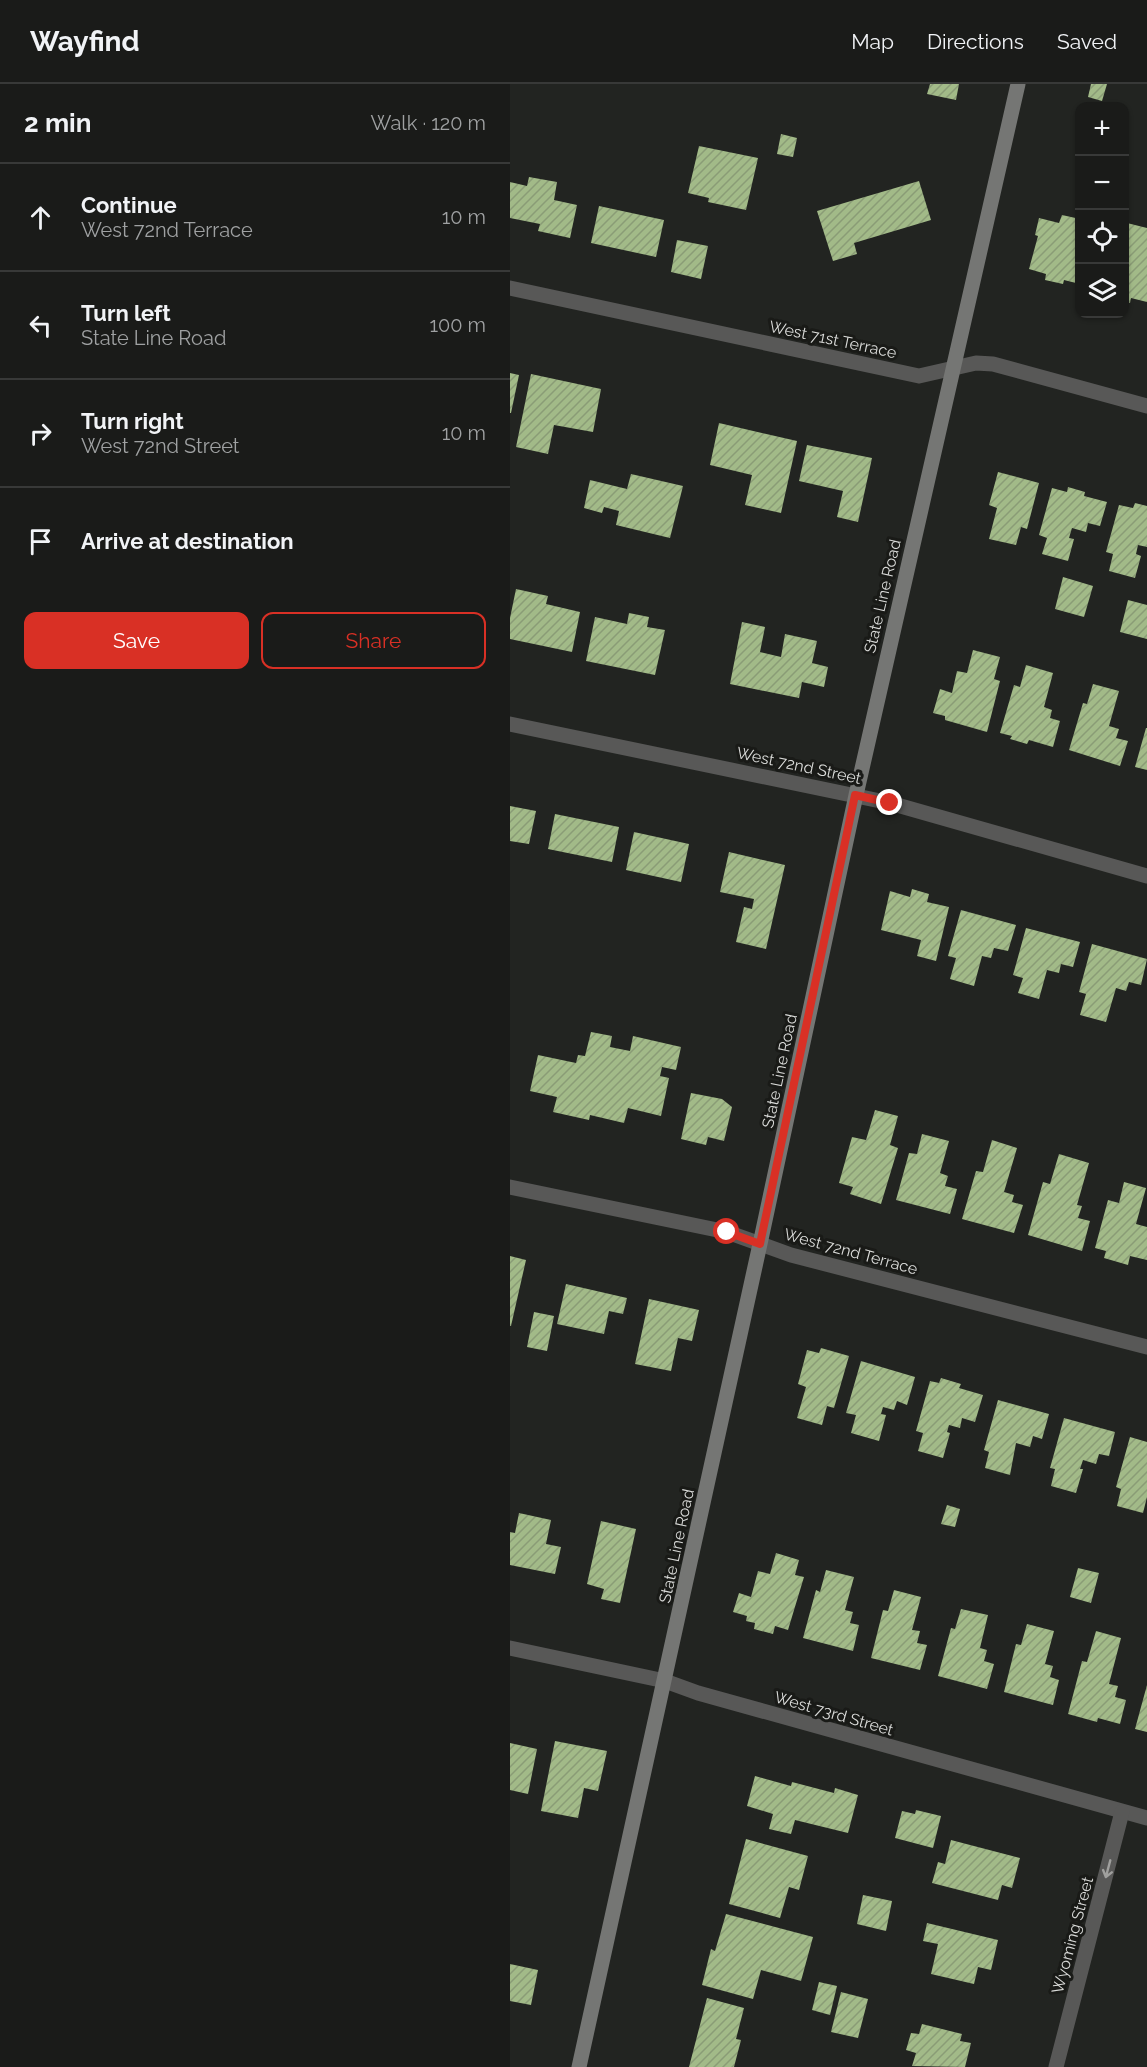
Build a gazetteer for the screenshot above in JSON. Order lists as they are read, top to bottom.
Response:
{
  "streets": {
    "main road": ["State Line Road"],
    "street": [
      "West 71st Terrace",
      "West 72nd Street",
      "West 72nd Terrace",
      "West 73rd Street",
      "Wyoming Street"
    ]
  },
  "crossings": [
    ["West 71st Terrace", "State Line Road"],
    ["State Line Road", "West 72nd Street"],
    ["State Line Road", "West 72nd Terrace"],
    ["State Line Road", "West 73rd Street"],
    ["West 73rd Street", "Wyoming Street"]
  ],
  "one_way": ["Wyoming Street"],
  "page": {
    "header": "Wayfind",
    "nav": ["Map", "Directions", "Saved"],
    "heading": ["2 min", "Walk · 120 m"],
    "map_buttons": ["+", "−"],
    "list": [
      ["Continue", "West 72nd Terrace", "10 m"],
      ["Turn left", "State Line Road", "100 m"],
      ["Turn right", "West 72nd Street", "10 m"],
      "Arrive at destination"
    ],
    "buttons": ["Save", "Share"]
  }
}
